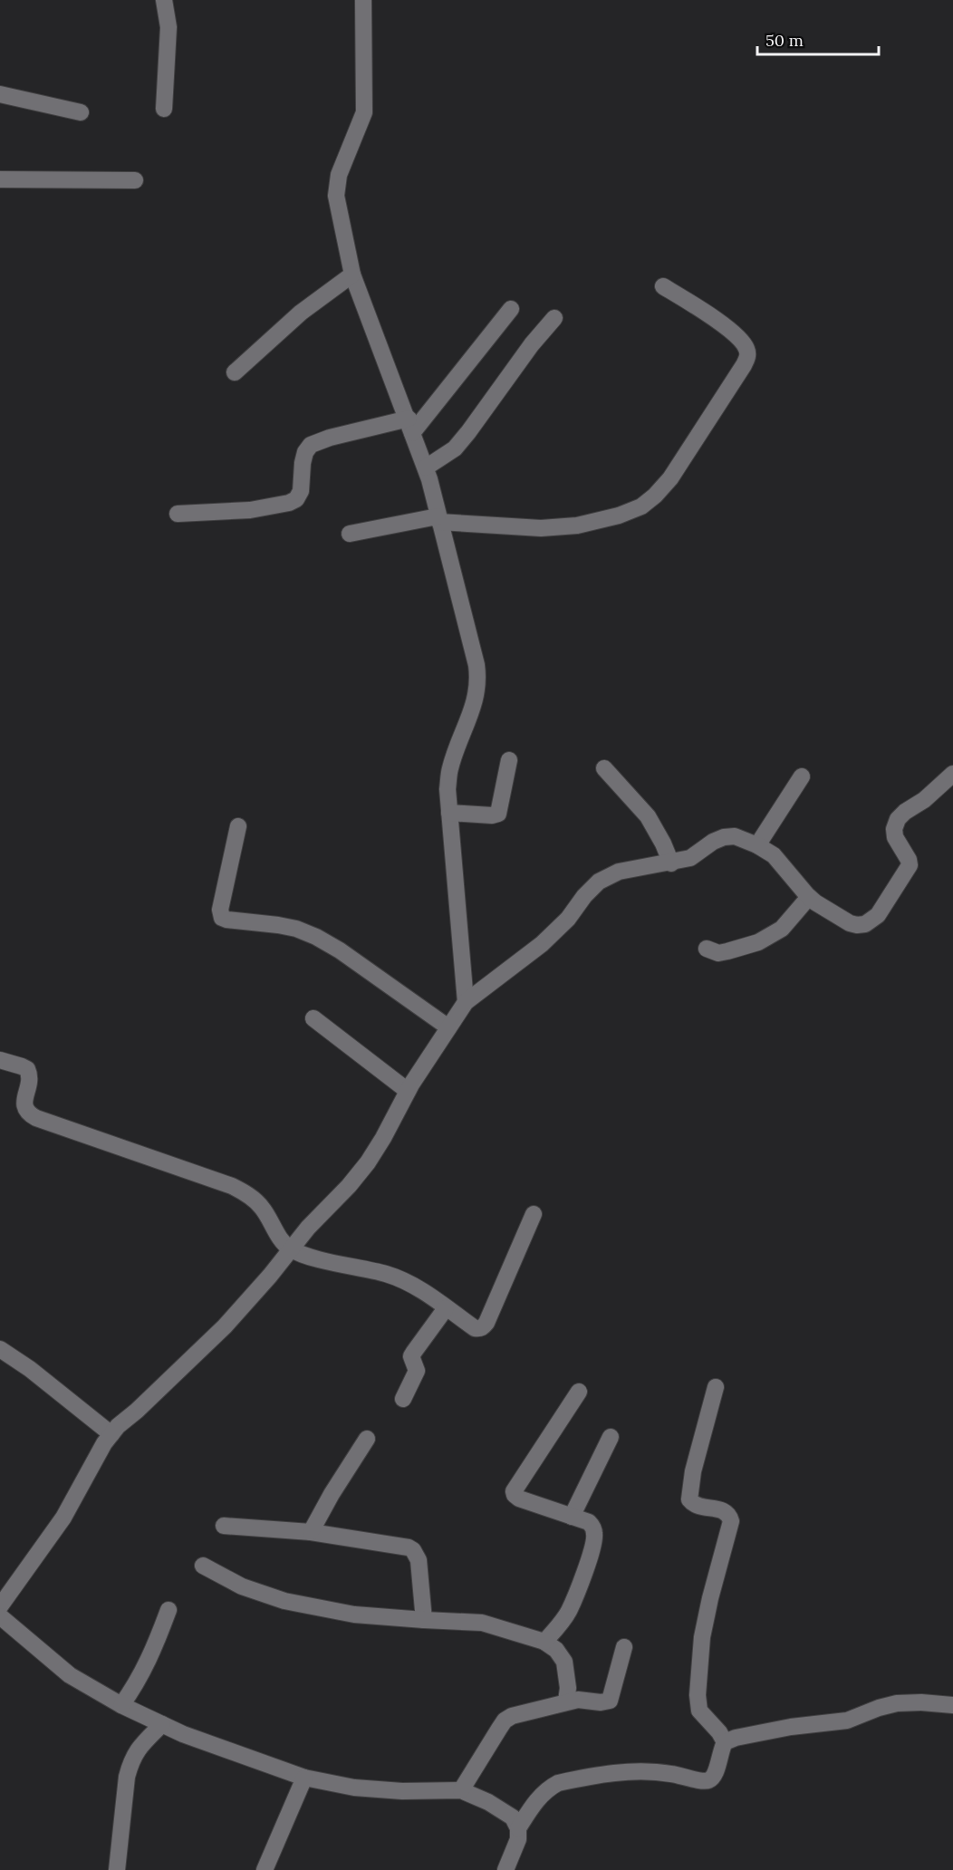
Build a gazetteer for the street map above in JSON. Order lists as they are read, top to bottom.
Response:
{
  "scale_bar": "50 m"
}
